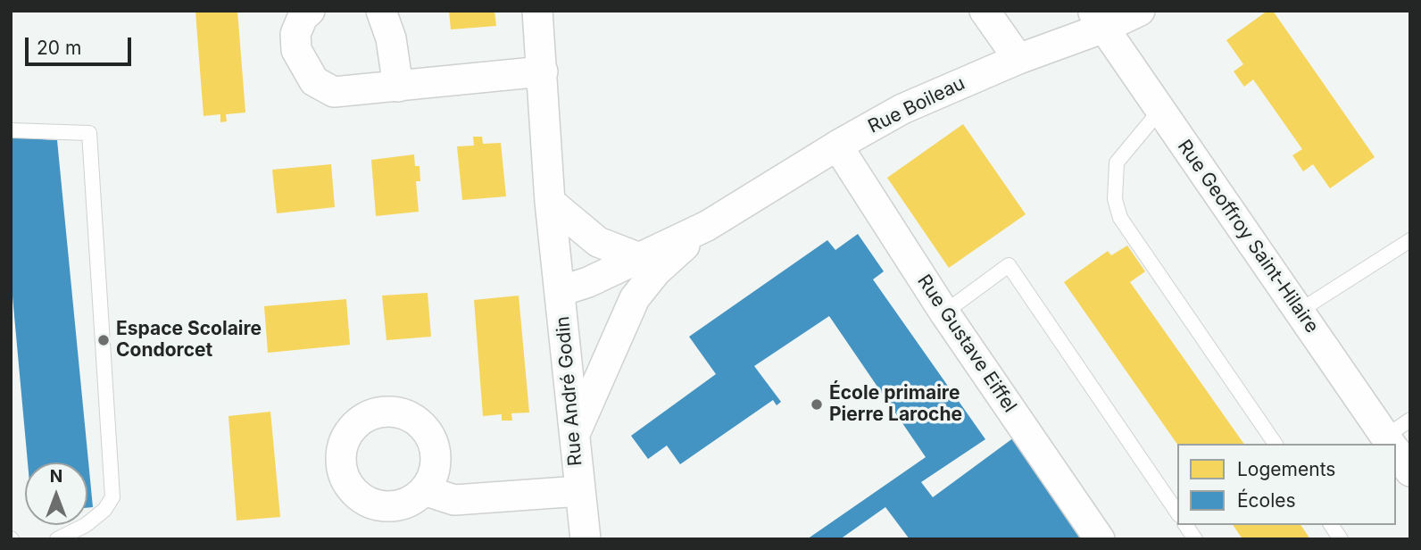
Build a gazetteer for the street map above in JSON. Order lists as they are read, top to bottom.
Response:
{
  "streets": {
    "street": [
      "Rue Boileau",
      "Rue Geoffroy Saint-Hilaire",
      "Rue Gustave Eiffel",
      "Rue André Godin"
    ]
  },
  "crossings": [
    ["Rue Boileau", "Rue Geoffroy Saint-Hilaire"],
    ["Rue Boileau", "Rue Gustave Eiffel"],
    ["Rue Boileau", "Rue André Godin"]
  ],
  "places": ["Espace Scolaire Condorcet", "École primaire Pierre Laroche"],
  "legend": ["Logements", "Écoles"],
  "scale_bar": "20 m",
  "north": "top"
}
